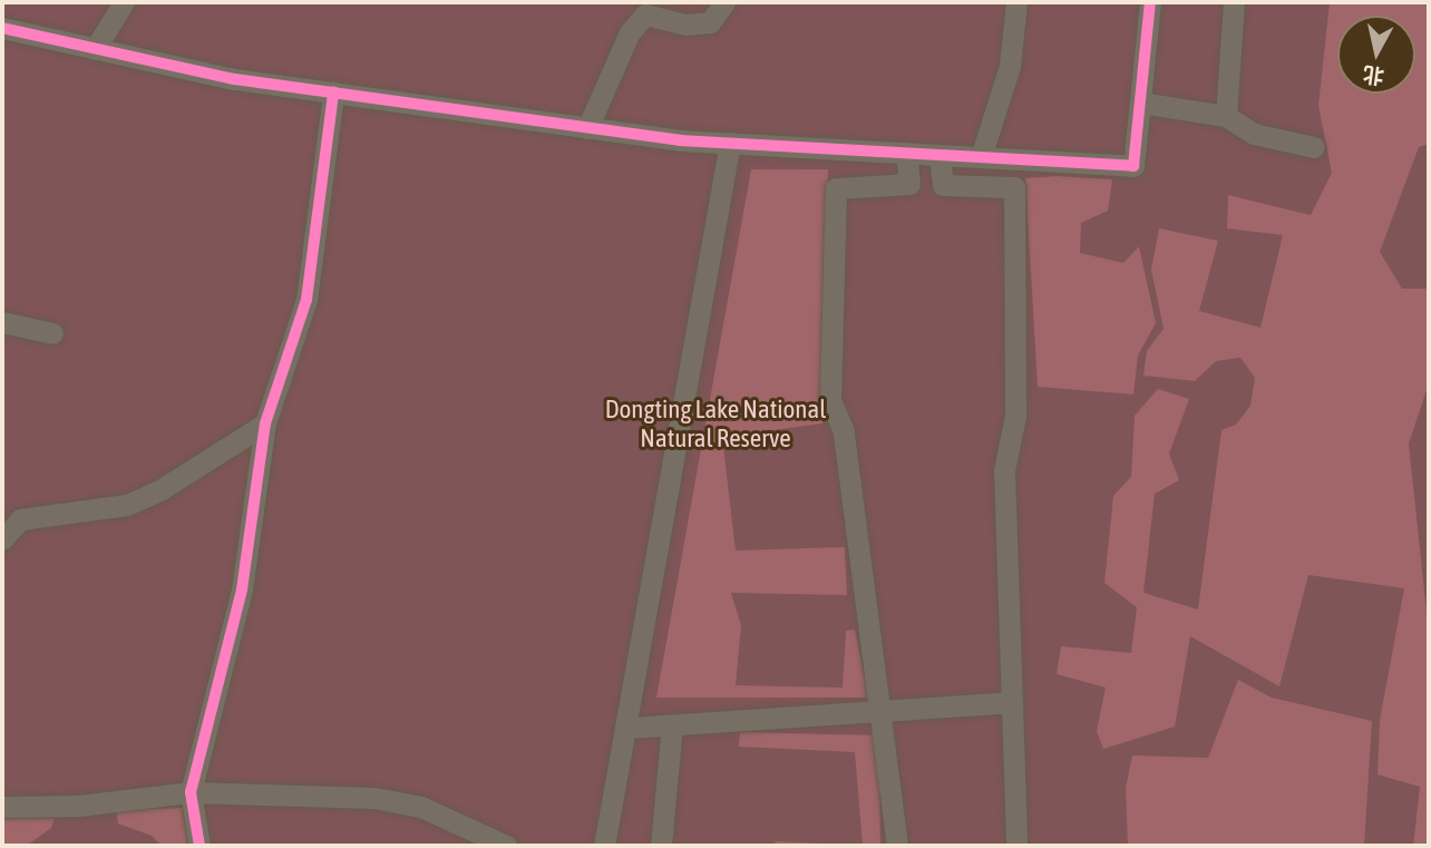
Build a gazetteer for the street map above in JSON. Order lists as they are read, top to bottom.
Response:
{
  "parks": ["Dongting Lake National Natural Reserve"],
  "north": "bottom"
}
